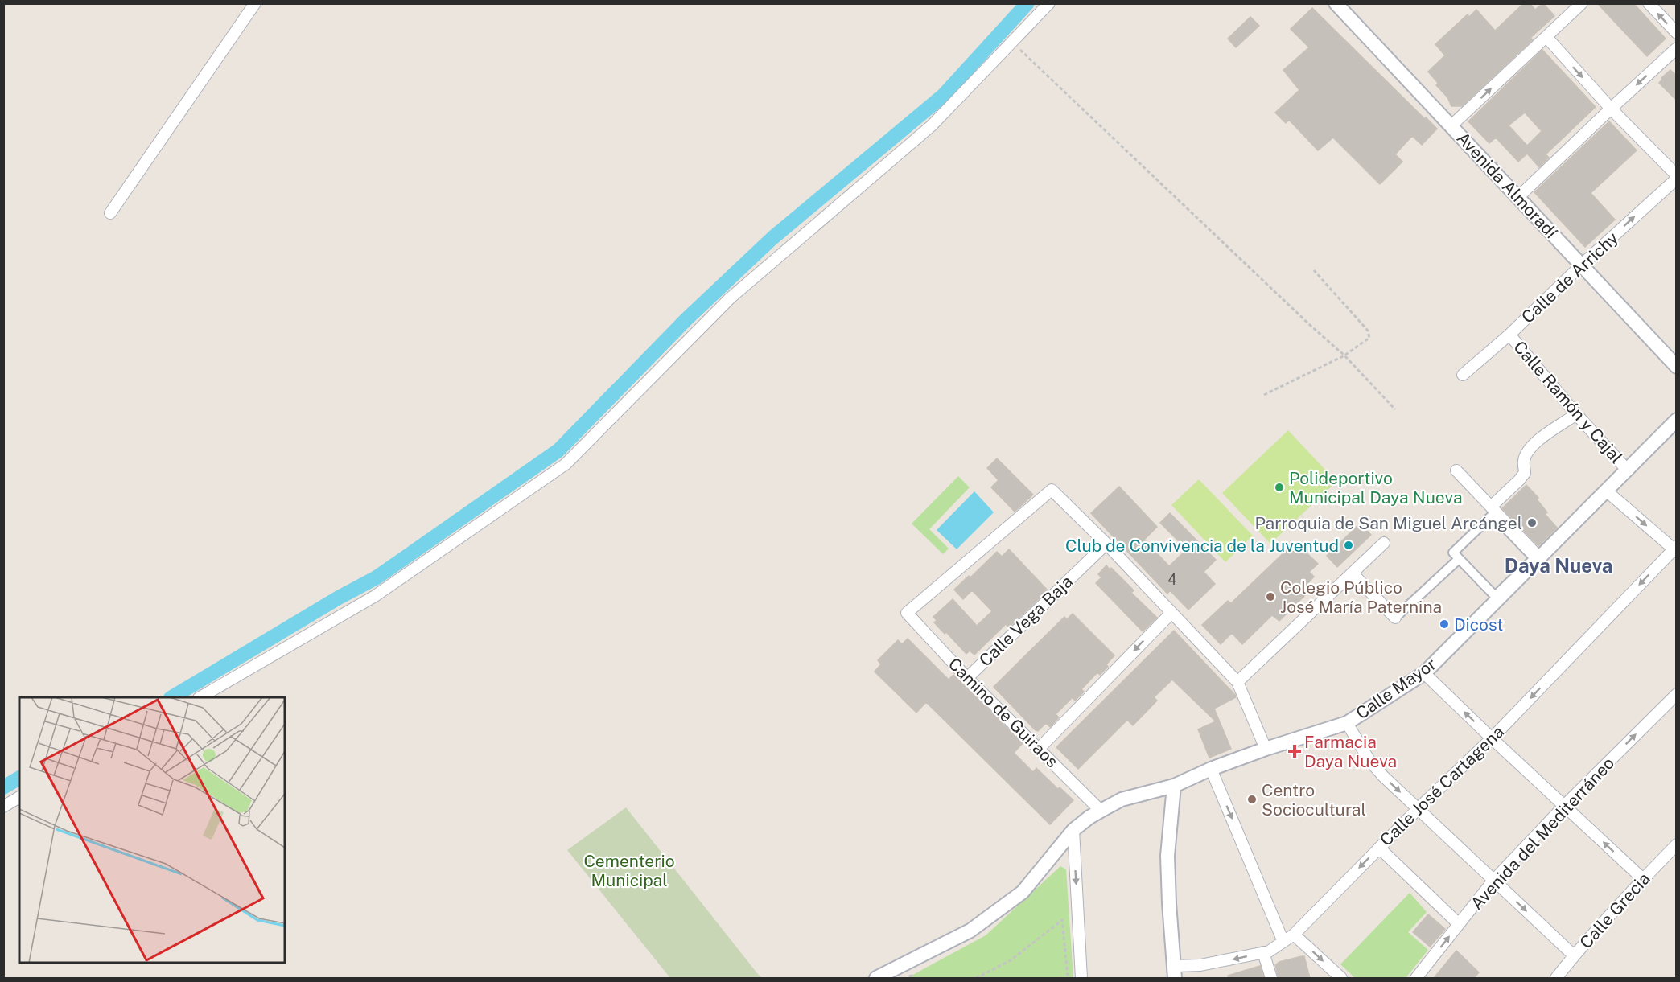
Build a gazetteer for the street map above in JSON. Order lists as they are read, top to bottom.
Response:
{
  "streets": {
    "street": [
      "Avenida Almoradí",
      "Calle de Arrichy",
      "Calle Ramón y Cajal",
      "Calle Vega Baja",
      "Calle Mayor",
      "Camino de Guiraos",
      "Calle José Cartagena",
      "Avenida del Mediterráneo",
      "Calle Grecia"
    ]
  },
  "crossings": [
    ["Avenida Almoradí", "Calle de Arrichy"],
    ["Calle de Arrichy", "Calle Ramón y Cajal"],
    ["Calle Ramón y Cajal", "Calle Mayor"],
    ["Calle Vega Baja", "Camino de Guiraos"],
    ["Calle Mayor", "Camino de Guiraos"]
  ],
  "one_way": ["Calle José Cartagena", "Avenida del Mediterráneo"],
  "districts": ["Daya Nueva"],
  "parks": ["Cementerio Municipal"],
  "places": {
    "other": [
      "Polideportivo Municipal Daya Nueva",
      "Parroquia de San Miguel Arcángel",
      "Club de Convivencia de la Juventud",
      "Colegio Público José María Paternina",
      "Dicost",
      "Centro Sociocultural"
    ],
    "health": ["Farmacia Daya Nueva"]
  },
  "house_numbers": ["4"]
}
